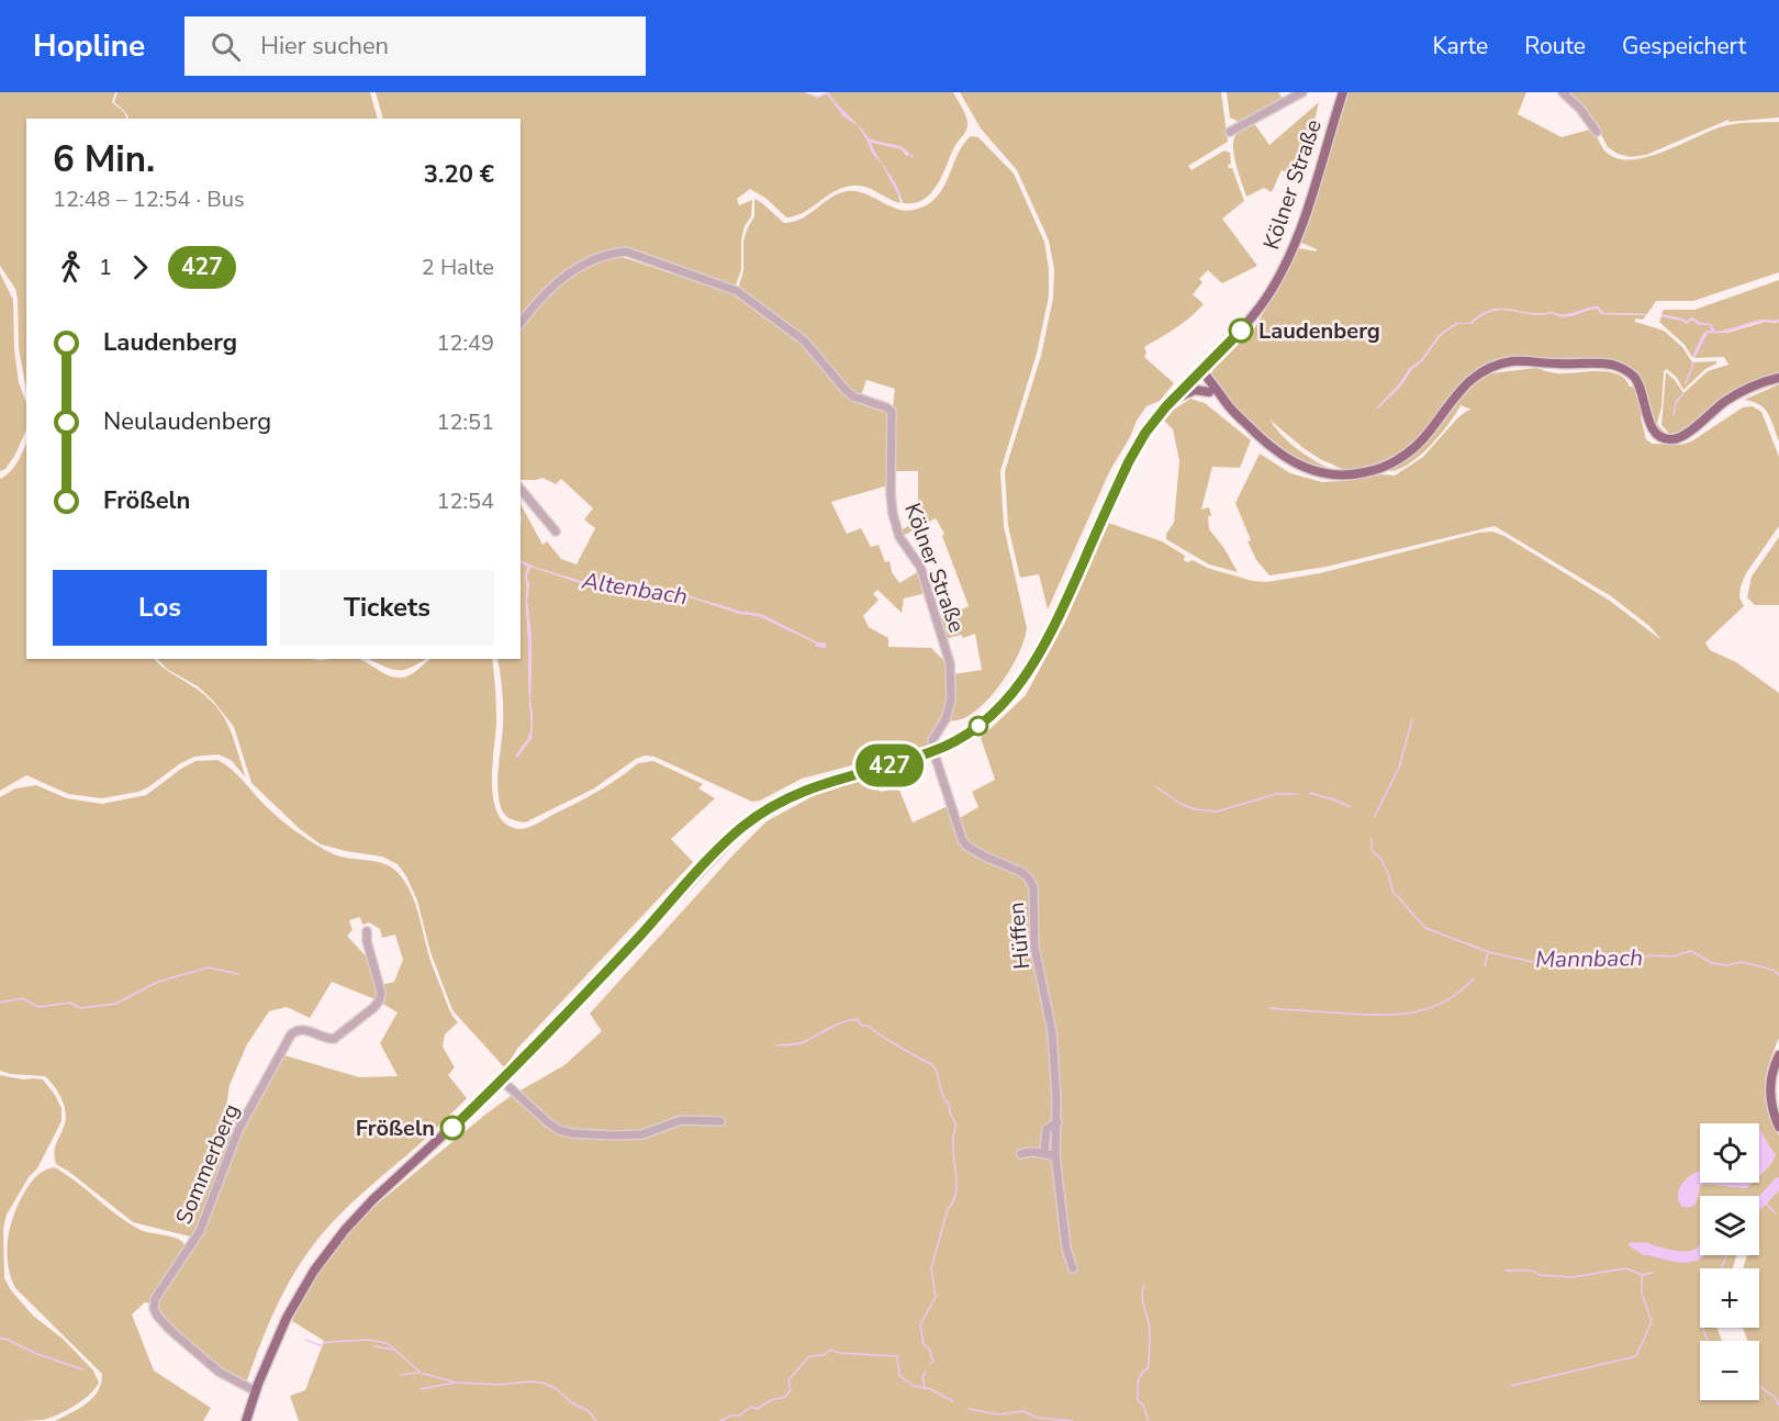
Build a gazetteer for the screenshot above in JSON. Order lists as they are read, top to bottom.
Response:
{
  "streets": {
    "main road": ["Kölner Straße"],
    "street": ["Hüffen", "Sommerberg"]
  },
  "crossings": [
    ["Kölner Straße", "Hüffen"]
  ],
  "water": ["Altenbach", "Mannbach"],
  "places": ["Laudenberg", "Frößeln"],
  "lines": ["bus line 427"],
  "page": {
    "header": "Hopline",
    "search": "Hier suchen",
    "nav": ["Karte", "Route", "Gespeichert"],
    "on_map": "427",
    "heading": ["6 Min.", "12:48 – 12:54 · Bus", "3.20 €"],
    "legs": ["1", "427", "2 Halte"],
    "list": [
      {
        "name": "Laudenberg",
        "value": "12:49"
      },
      {
        "name": "Neulaudenberg",
        "value": "12:51"
      },
      {
        "name": "Frößeln",
        "value": "12:54"
      }
    ],
    "buttons": ["Los", "Tickets"],
    "map_buttons": ["+", "−"]
  }
}
